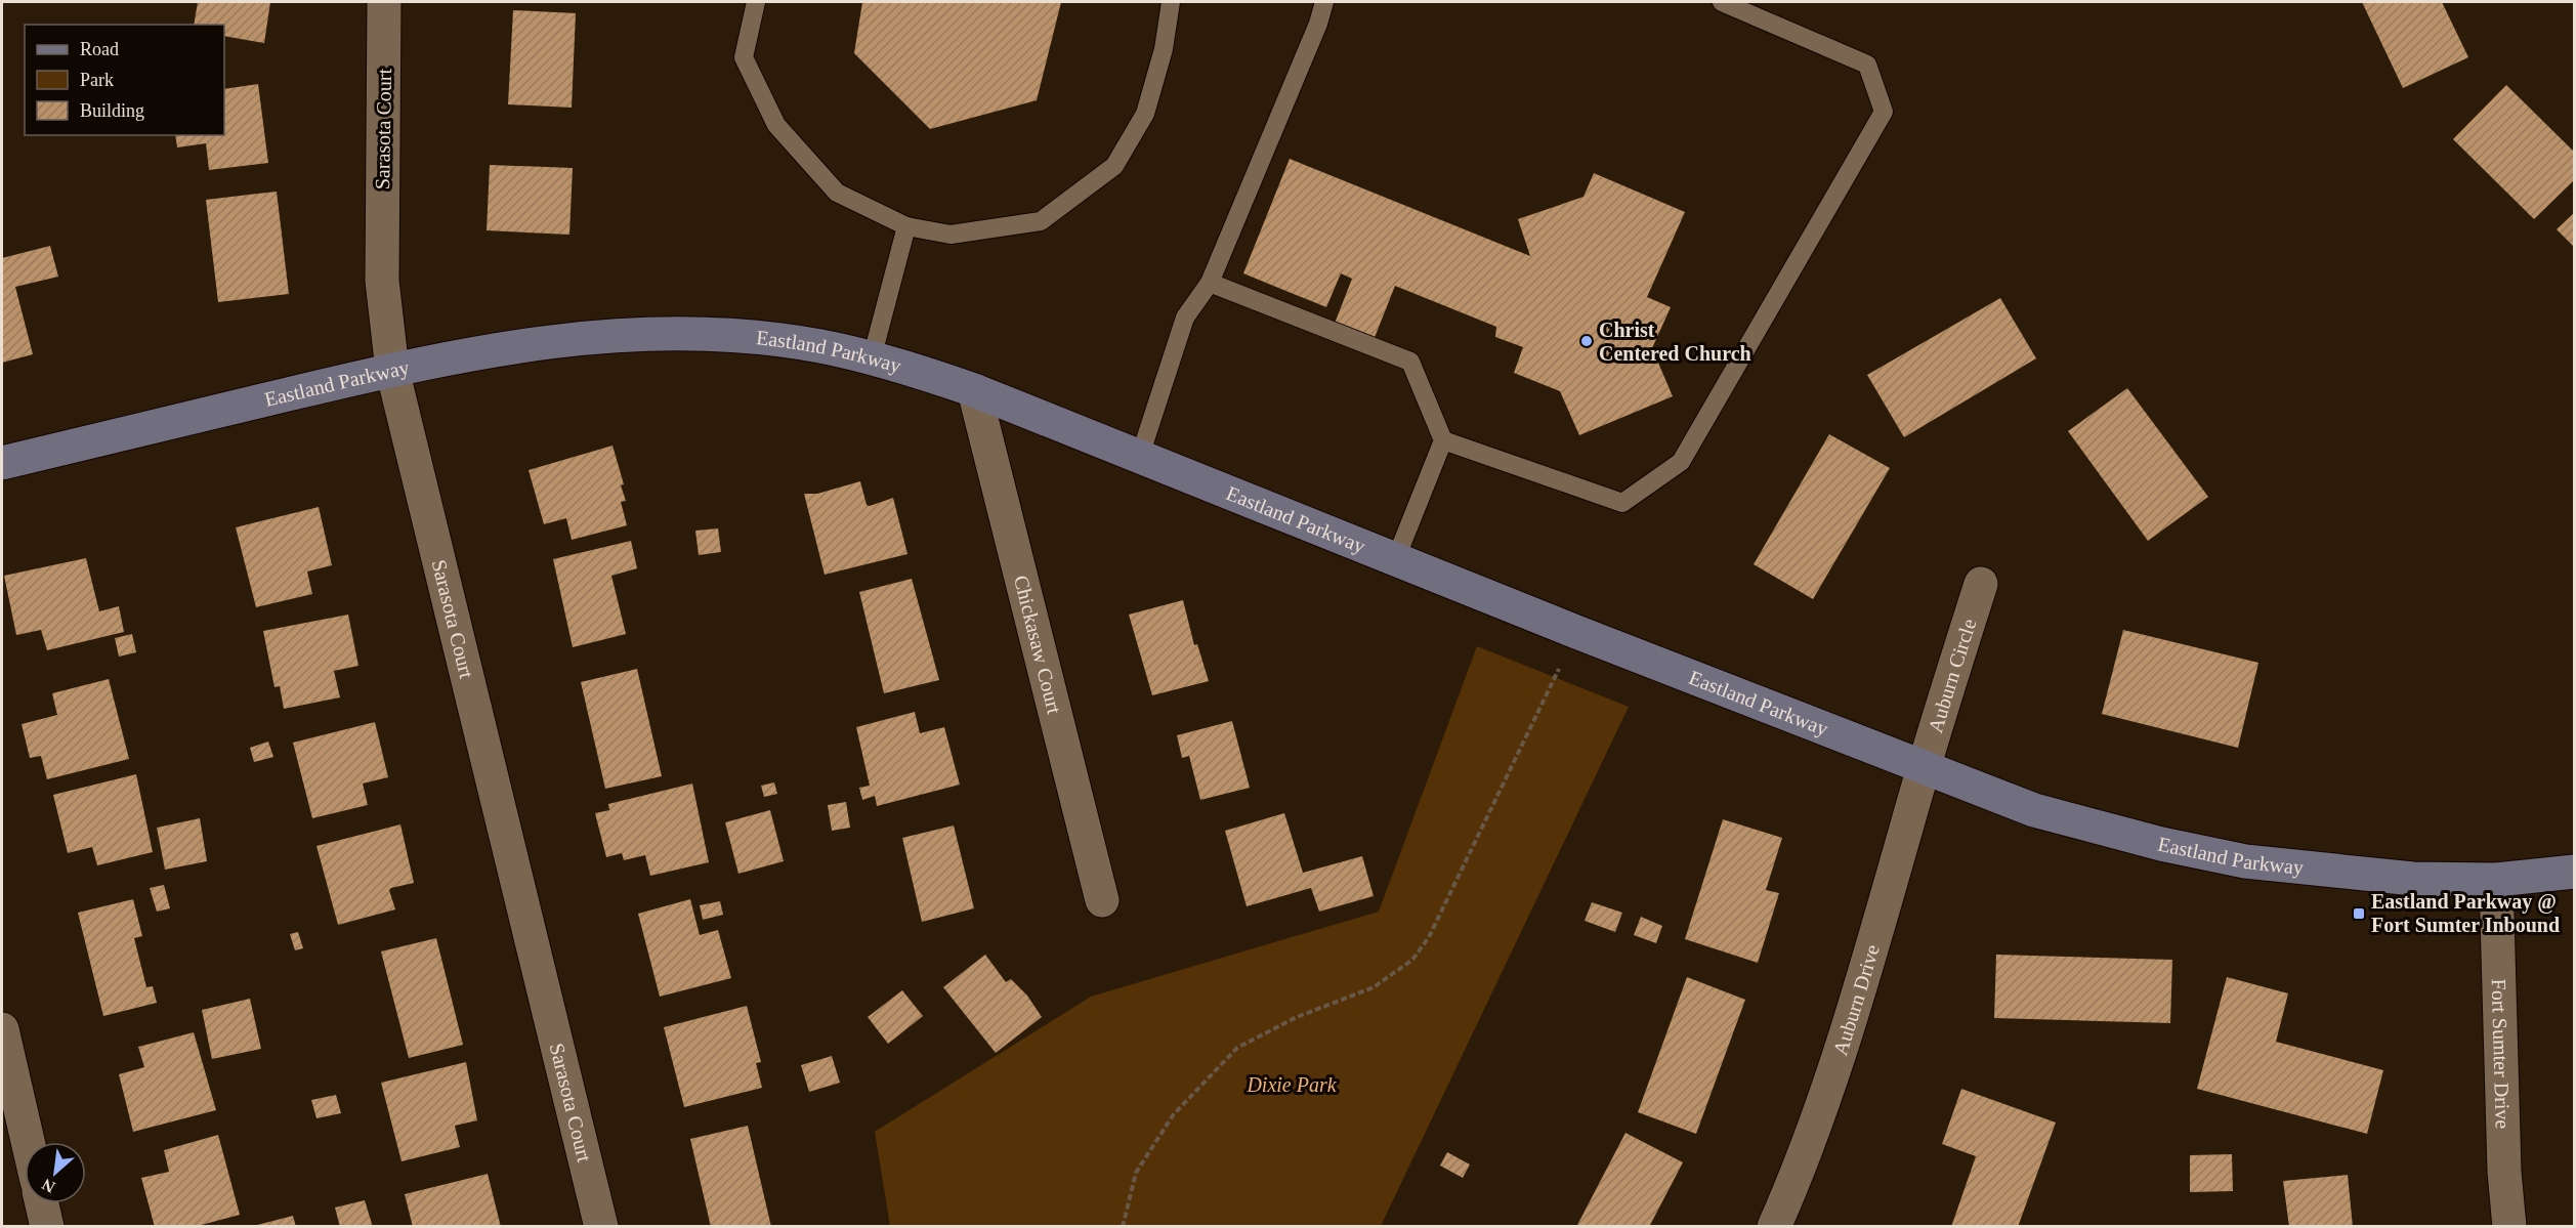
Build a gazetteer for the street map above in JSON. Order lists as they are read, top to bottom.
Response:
{
  "streets": {
    "street": [
      "Sarasota Court",
      "Eastland Parkway",
      "Chickasaw Court",
      "Auburn Circle",
      "Auburn Drive",
      "Fort Sumter Drive"
    ]
  },
  "crossings": [
    ["Sarasota Court", "Eastland Parkway"],
    ["Eastland Parkway", "Chickasaw Court"],
    ["Eastland Parkway", "Auburn Circle"],
    ["Eastland Parkway", "Auburn Drive"],
    ["Eastland Parkway", "Fort Sumter Drive"],
    ["Auburn Circle", "Auburn Drive"]
  ],
  "parks": ["Dixie Park"],
  "places": {
    "other": ["Christ Centered Church"],
    "transit": ["Eastland Parkway @ Fort Sumter Inbound"]
  },
  "legend": ["Road", "Park", "Building"],
  "north": "bottom left"
}
